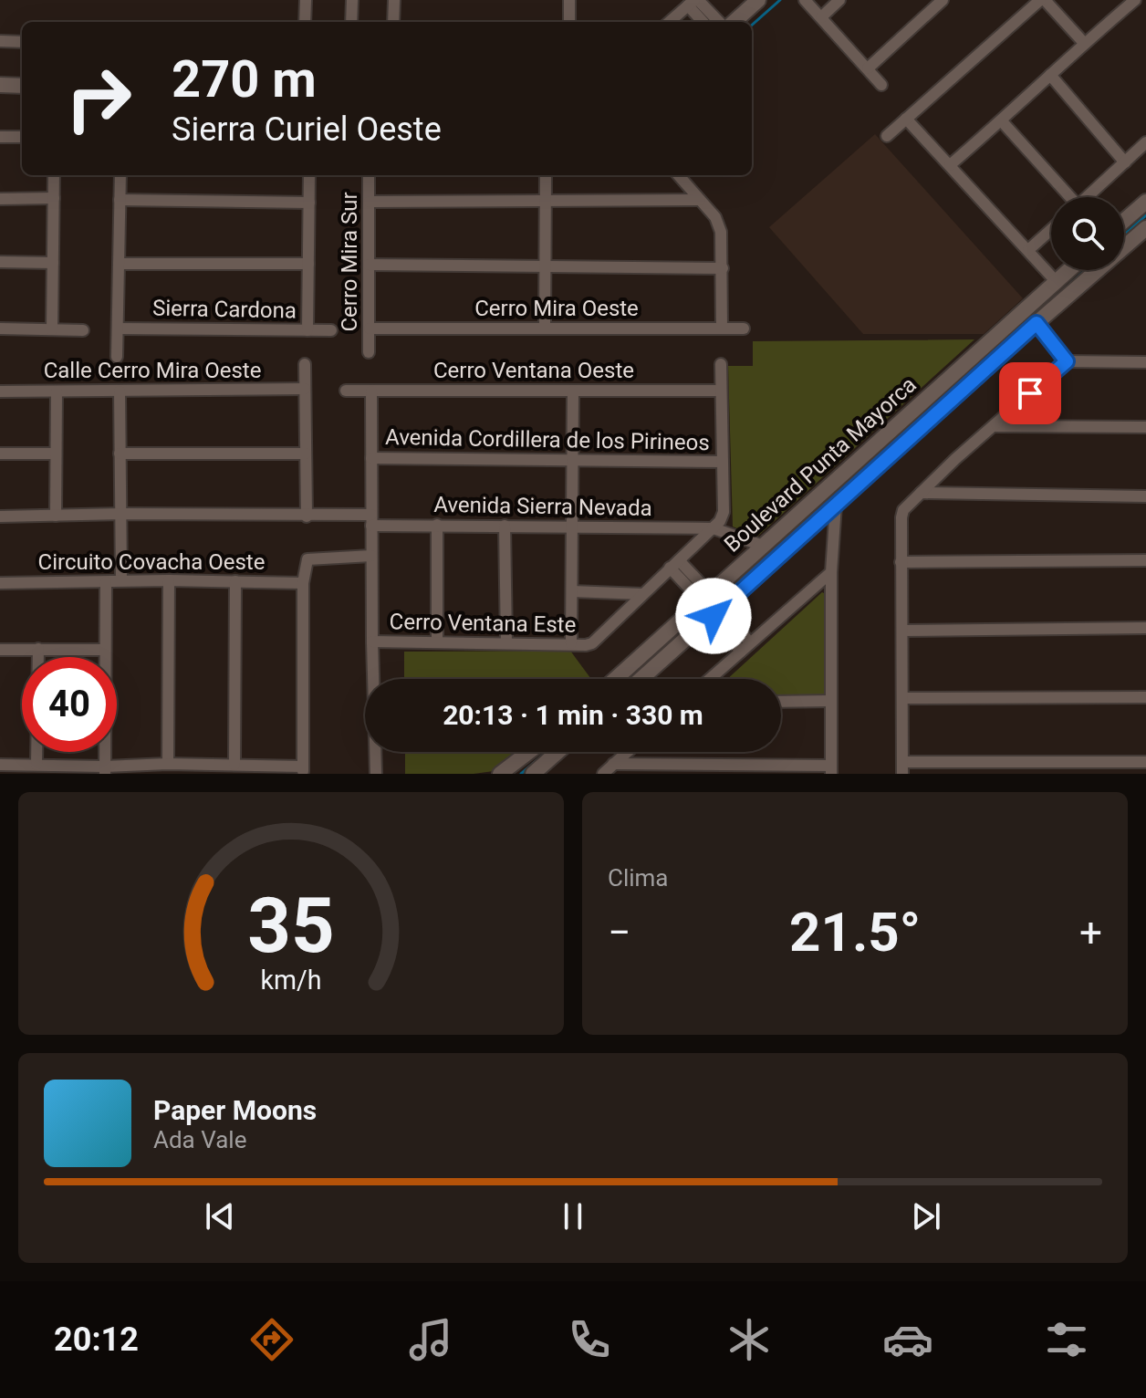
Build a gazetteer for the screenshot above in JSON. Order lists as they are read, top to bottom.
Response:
{
  "streets": {
    "street": [
      "Cerro Mira Sur",
      "Cerro Mira Oeste",
      "Sierra Cardona",
      "Calle Cerro Mira Oeste",
      "Cerro Ventana Oeste",
      "Avenida Cordillera de los Pirineos",
      "Boulevard Punta Mayorca",
      "Avenida Sierra Nevada",
      "Circuito Covacha Oeste",
      "Cerro Ventana Este"
    ]
  },
  "crossings": [
    ["Cerro Mira Sur", "Cerro Mira Oeste"],
    ["Boulevard Punta Mayorca", "Avenida Sierra Nevada"]
  ],
  "page": {
    "turn": ["270 m", "Sierra Curiel Oeste"],
    "limit": "40",
    "trip": "20:13 · 1 min · 330 m",
    "tile": "Clima",
    "heat": ["−", "21.5°", "+"],
    "song": ["Paper Moons", "Ada Vale"],
    "tabs": "20:12",
    "gauge": ["35", "km/h"]
  }
}
